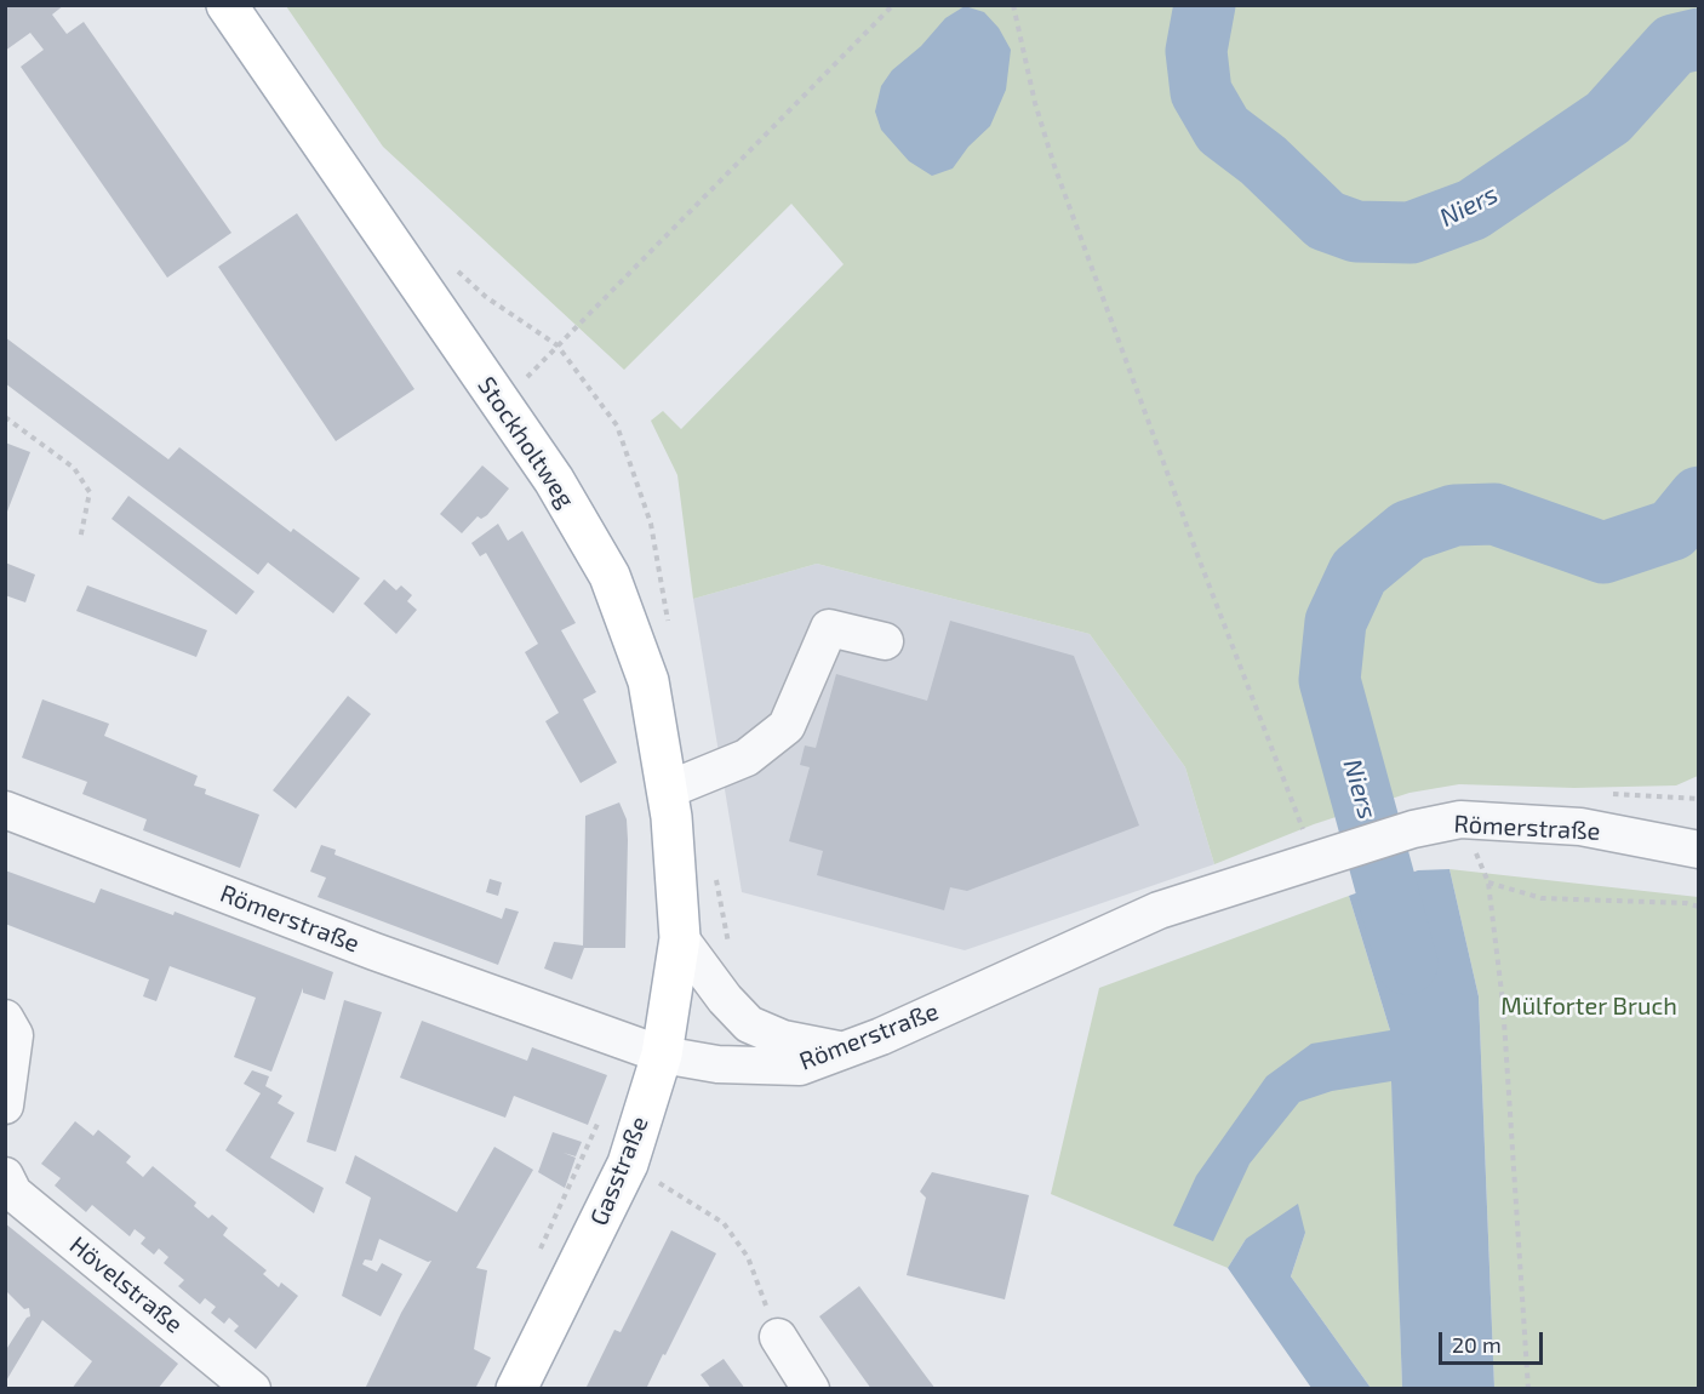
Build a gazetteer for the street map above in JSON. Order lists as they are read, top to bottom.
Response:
{
  "streets": {
    "main road": ["Stockholtweg", "Gasstraße"],
    "street": ["Römerstraße", "Hövelstraße"]
  },
  "crossings": [
    ["Stockholtweg", "Gasstraße"],
    ["Römerstraße", "Gasstraße"]
  ],
  "water": ["Niers"],
  "parks": ["Mülforter Bruch"],
  "scale_bar": "20 m"
}
